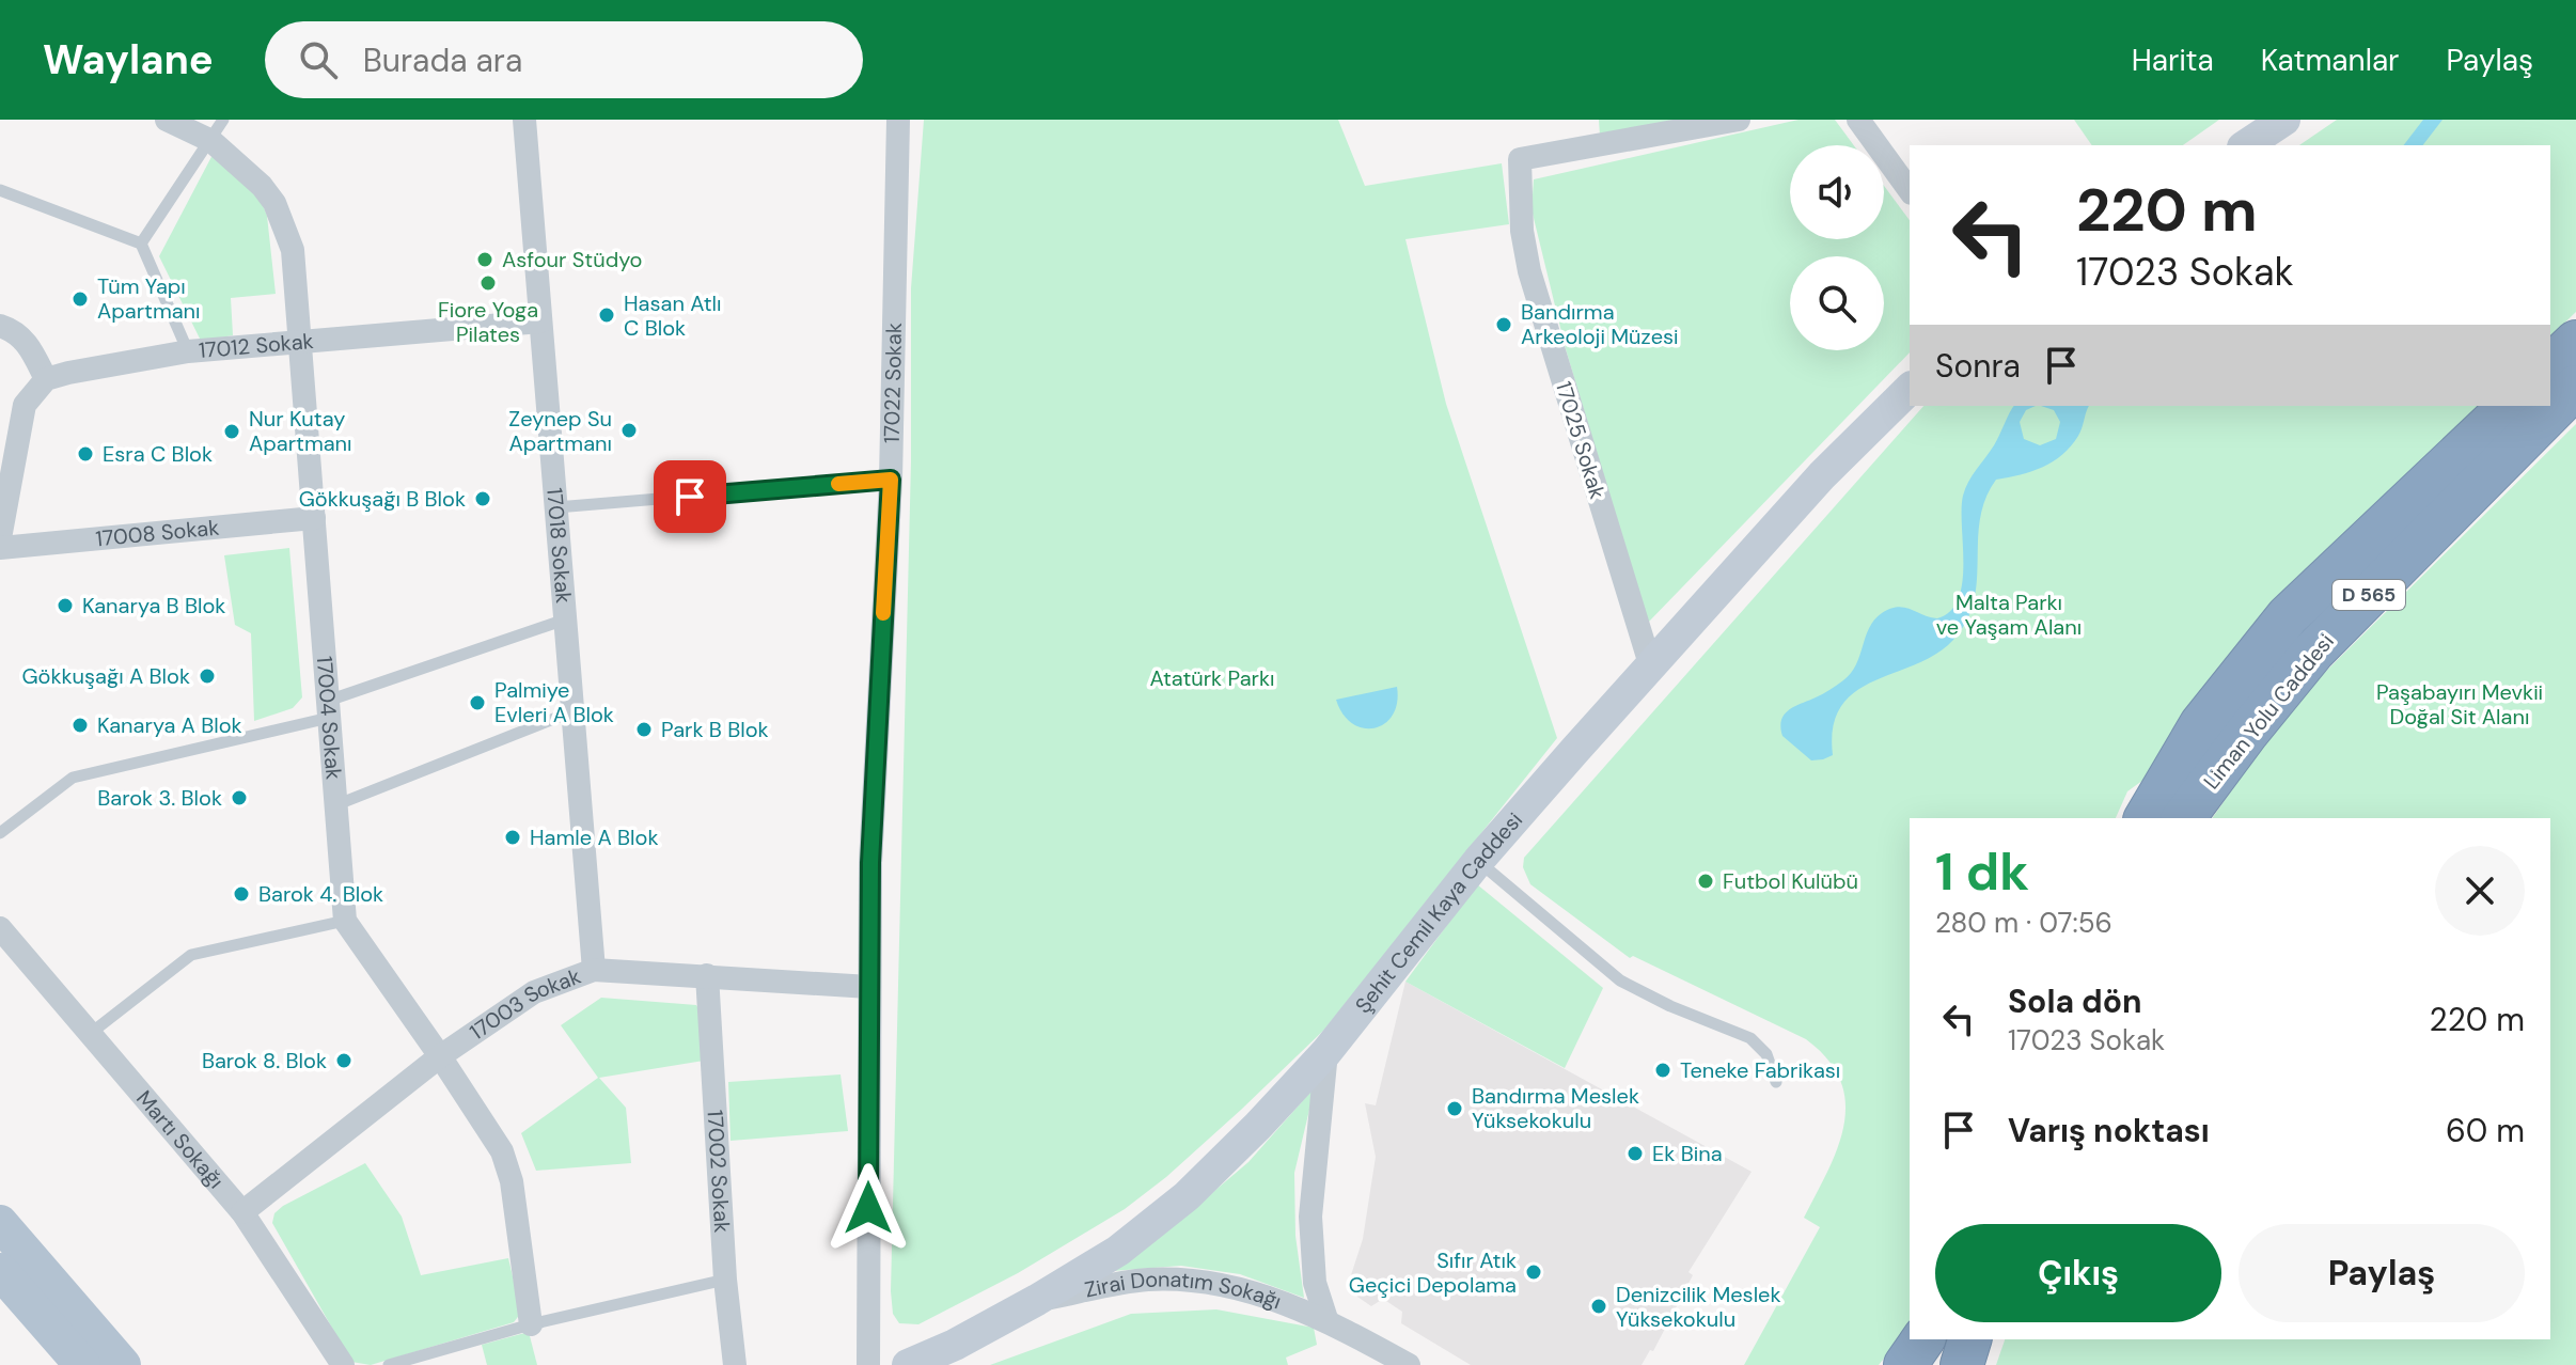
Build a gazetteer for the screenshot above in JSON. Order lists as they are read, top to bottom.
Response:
{
  "streets": {
    "highway": ["D 565", "Liman Yolu Caddesi"],
    "street": [
      "17012 Sokak",
      "17022 Sokak",
      "17025 Sokak",
      "17008 Sokak",
      "17018 Sokak",
      "17004 Sokak",
      "Şehit Cemil Kaya Caddesi",
      "17003 Sokak",
      "Martı Sokağı",
      "17002 Sokak",
      "Zirai Donatım Sokağı"
    ]
  },
  "crossings": [
    ["17012 Sokak", "17018 Sokak"],
    ["17012 Sokak", "17004 Sokak"],
    ["17022 Sokak", "17003 Sokak"],
    ["17025 Sokak", "Şehit Cemil Kaya Caddesi"],
    ["17008 Sokak", "17004 Sokak"],
    ["17018 Sokak", "17003 Sokak"],
    ["Şehit Cemil Kaya Caddesi", "Zirai Donatım Sokağı"],
    ["17003 Sokak", "Martı Sokağı"],
    ["17003 Sokak", "17002 Sokak"]
  ],
  "parks": ["Malta Parkı ve Yaşam Alanı", "Atatürk Parkı", "Paşabayırı Mevkii Doğal Sit Alanı"],
  "places": [
    "Asfour Stüdyo",
    "Fiore Yoga Pilates",
    "Tüm Yapı Apartmanı",
    "Hasan Atlı C Blok",
    "Bandırma Arkeoloji Müzesi",
    "Zeynep Su Apartmanı",
    "Nur Kutay Apartmanı",
    "Esra C Blok",
    "Gökkuşağı B Blok",
    "Kanarya B Blok",
    "Gökkuşağı A Blok",
    "Palmiye Evleri A Blok",
    "Kanarya A Blok",
    "Park B Blok",
    "Barok 3. Blok",
    "Hamle A Blok",
    "Futbol Kulübü",
    "Barok 4. Blok",
    "Barok 8. Blok",
    "Teneke Fabrikası",
    "Bandırma Meslek Yüksekokulu",
    "Ek Bina",
    "Sıfır Atık Geçici Depolama",
    "Denizcilik Meslek Yüksekokulu"
  ],
  "page": {
    "header": "Waylane",
    "search": "Burada ara",
    "nav": ["Harita", "Katmanlar", "Paylaş"],
    "turn": ["220 m", "17023 Sokak"],
    "then": "Sonra",
    "heading": ["1 dk", "280 m · 07:56"],
    "list": [
      {
        "name": "Sola dön",
        "note": "17023 Sokak",
        "value": "220 m"
      },
      {
        "name": "Varış noktası",
        "value": "60 m"
      }
    ],
    "buttons": ["Çıkış", "Paylaş"]
  }
}
